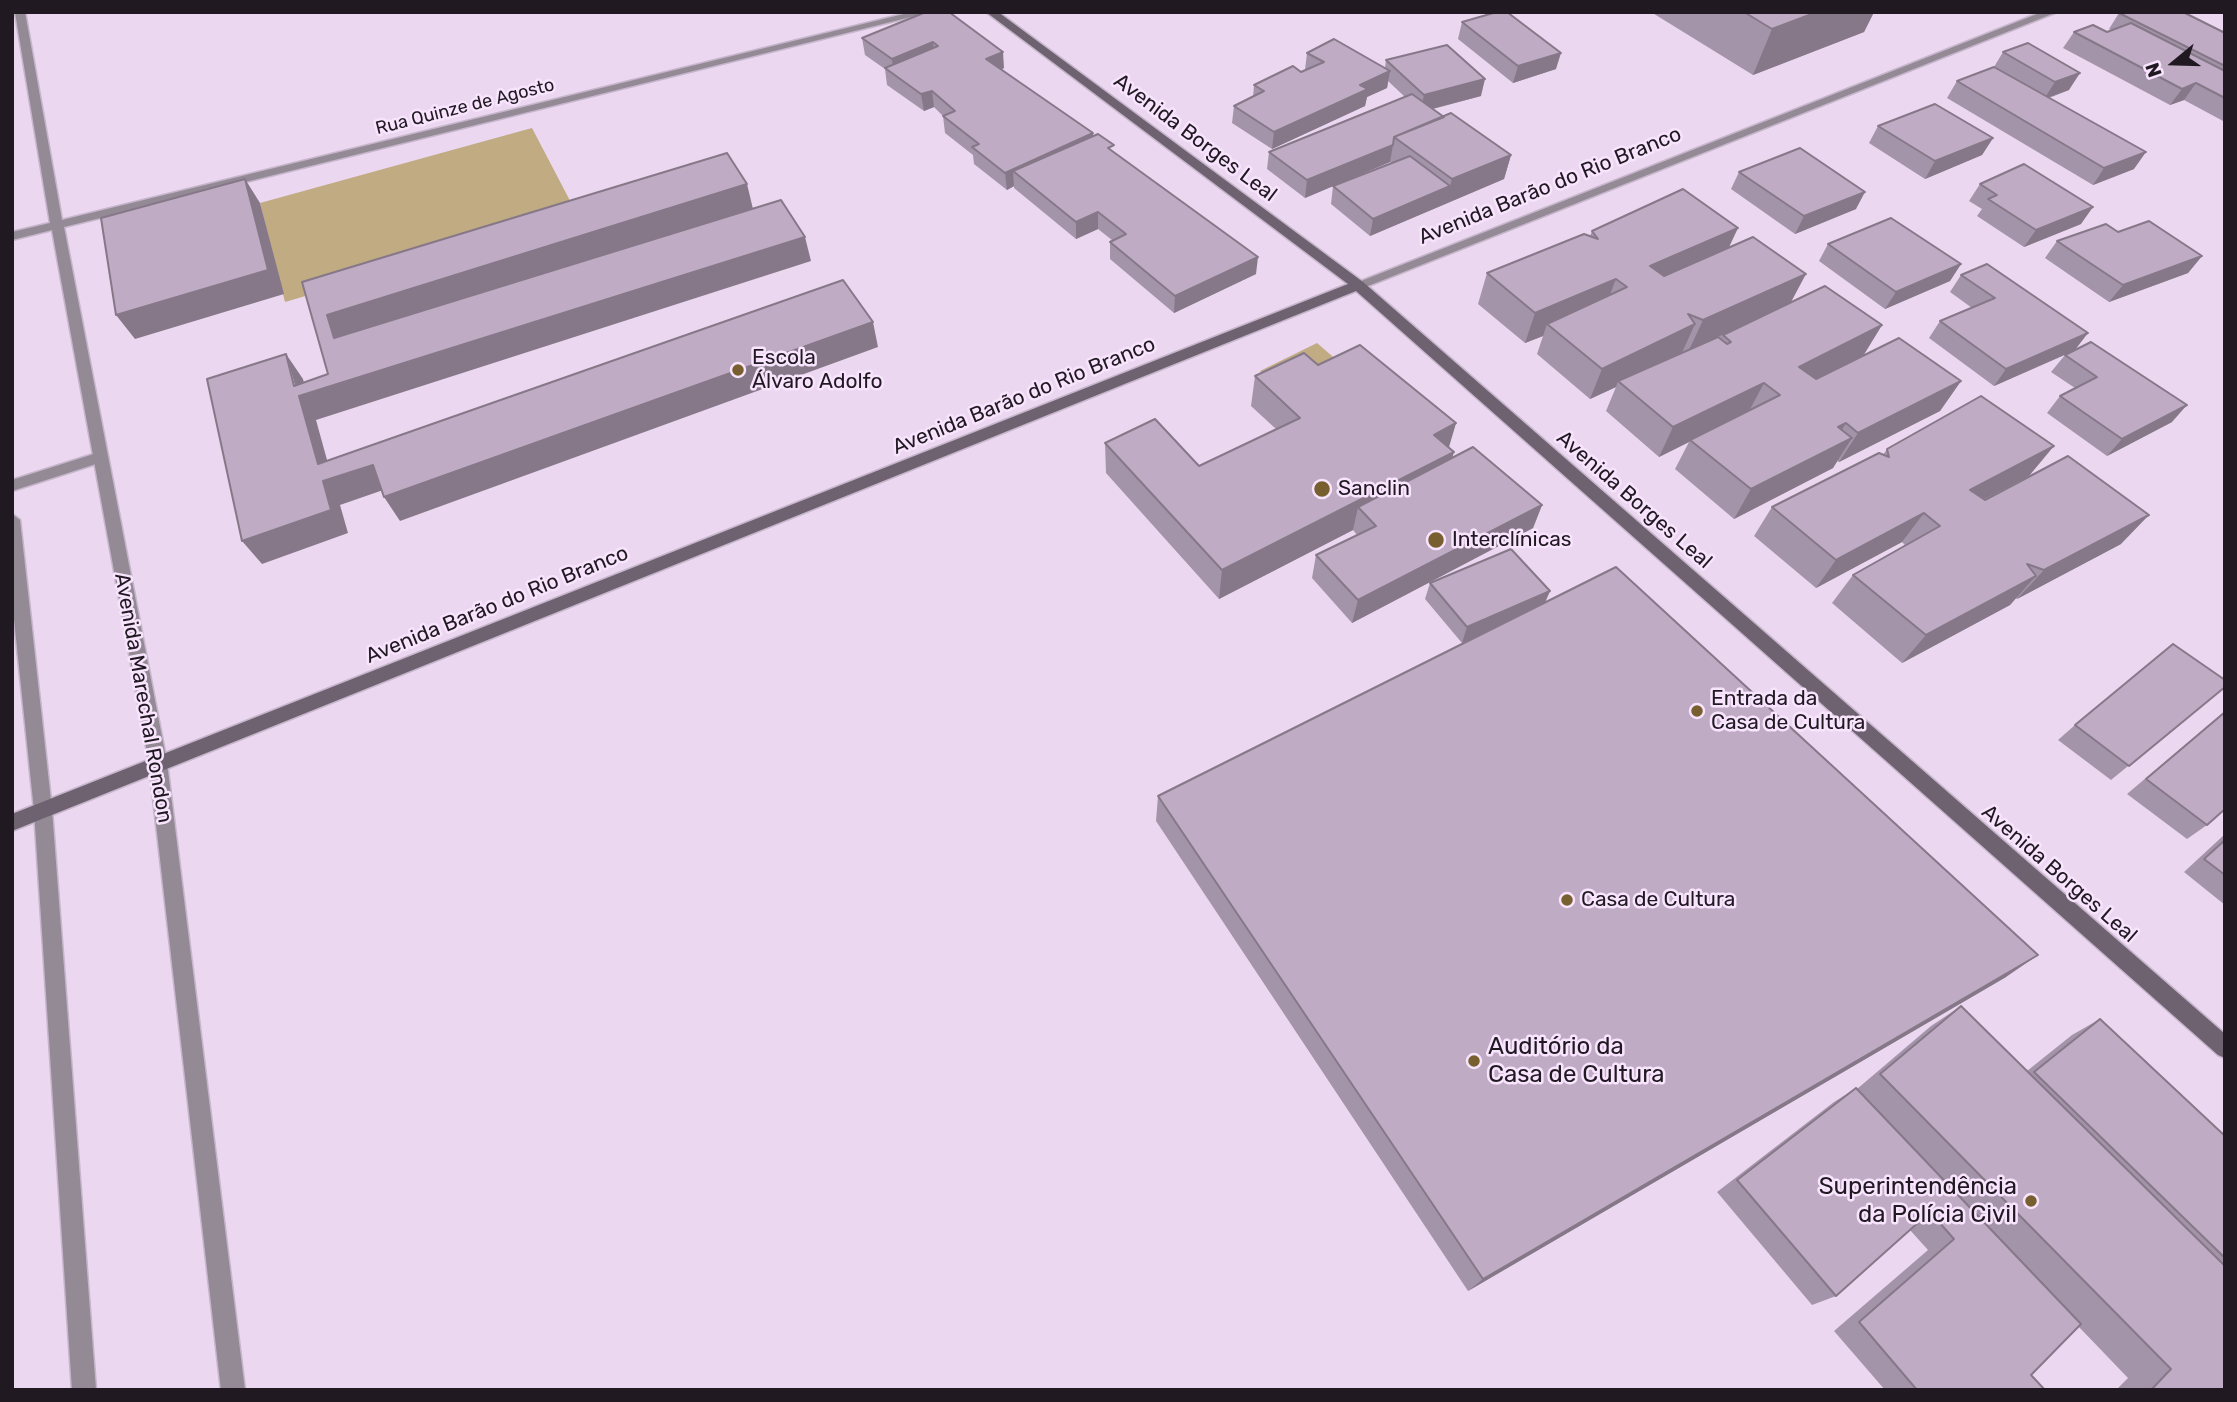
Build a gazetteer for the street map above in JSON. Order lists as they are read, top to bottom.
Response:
{
  "streets": {
    "main road": ["Avenida Borges Leal", "Avenida Barão do Rio Branco"],
    "street": ["Rua Quinze de Agosto", "Avenida Marechal Rondon"]
  },
  "crossings": [
    ["Rua Quinze de Agosto", "Avenida Marechal Rondon"],
    ["Avenida Borges Leal", "Avenida Barão do Rio Branco"],
    ["Avenida Barão do Rio Branco", "Avenida Marechal Rondon"]
  ],
  "places": [
    "Escola Álvaro Adolfo",
    "Sanclin",
    "Interclínicas",
    "Entrada da Casa de Cultura",
    "Casa de Cultura",
    "Auditório da Casa de Cultura",
    "Superintendência da Polícia Civil"
  ],
  "north": "left"
}
